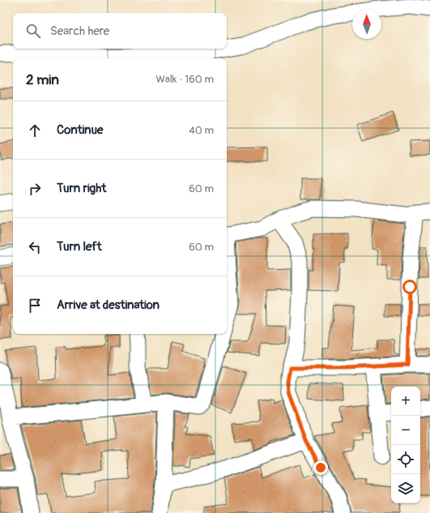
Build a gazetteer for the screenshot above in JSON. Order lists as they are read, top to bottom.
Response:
{
  "north": "top",
  "page": {
    "search": "Search here",
    "heading": ["2 min", "Walk · 160 m"],
    "list": [
      ["Continue", "40 m"],
      ["Turn right", "60 m"],
      ["Turn left", "60 m"],
      "Arrive at destination"
    ],
    "map_buttons": ["+", "−"]
  }
}
